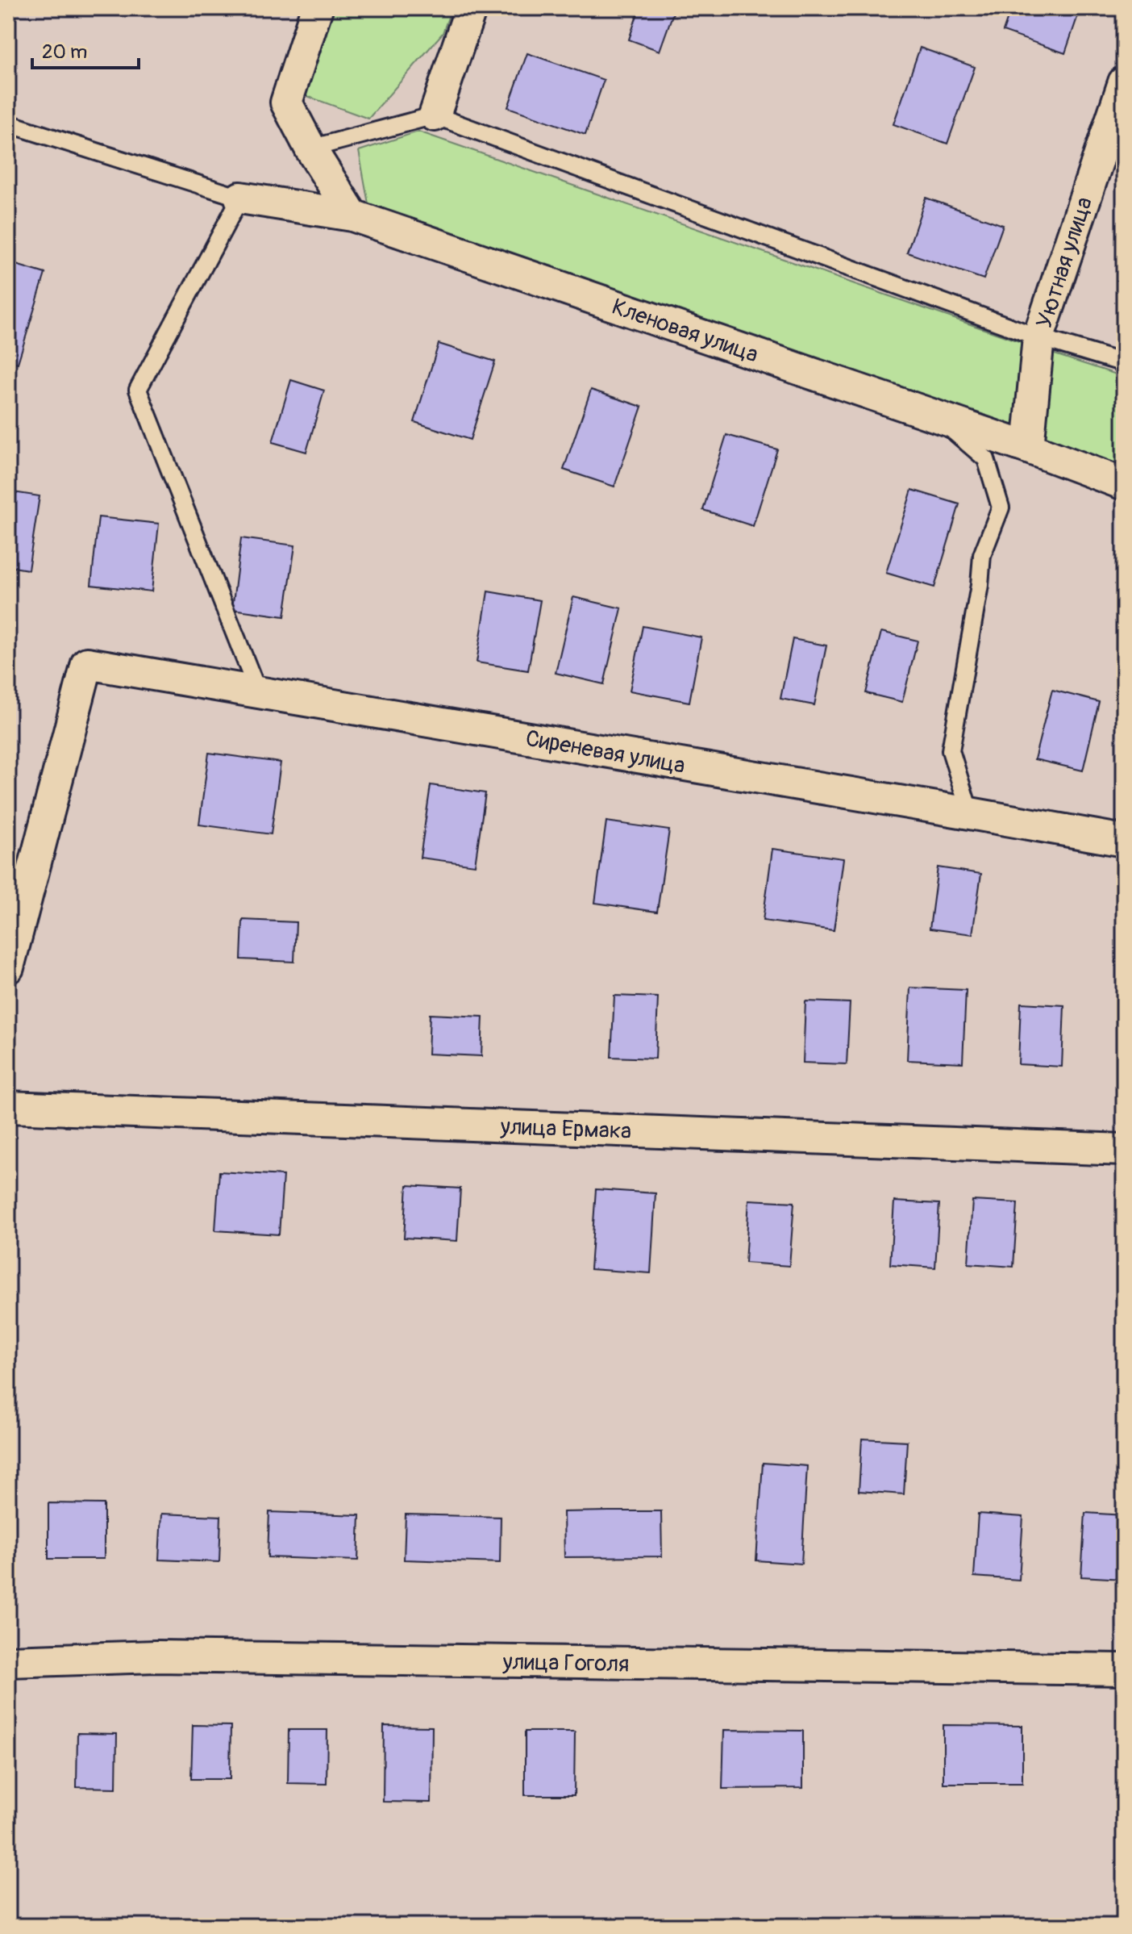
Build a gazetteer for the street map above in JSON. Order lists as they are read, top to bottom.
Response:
{
  "streets": {
    "street": [
      "Уютная улица",
      "Кленовая улица",
      "Сиреневая улица",
      "улица Ермака",
      "улица Гоголя"
    ]
  },
  "crossings": [
    ["Уютная улица", "Кленовая улица"]
  ],
  "scale_bar": "20 m"
}
